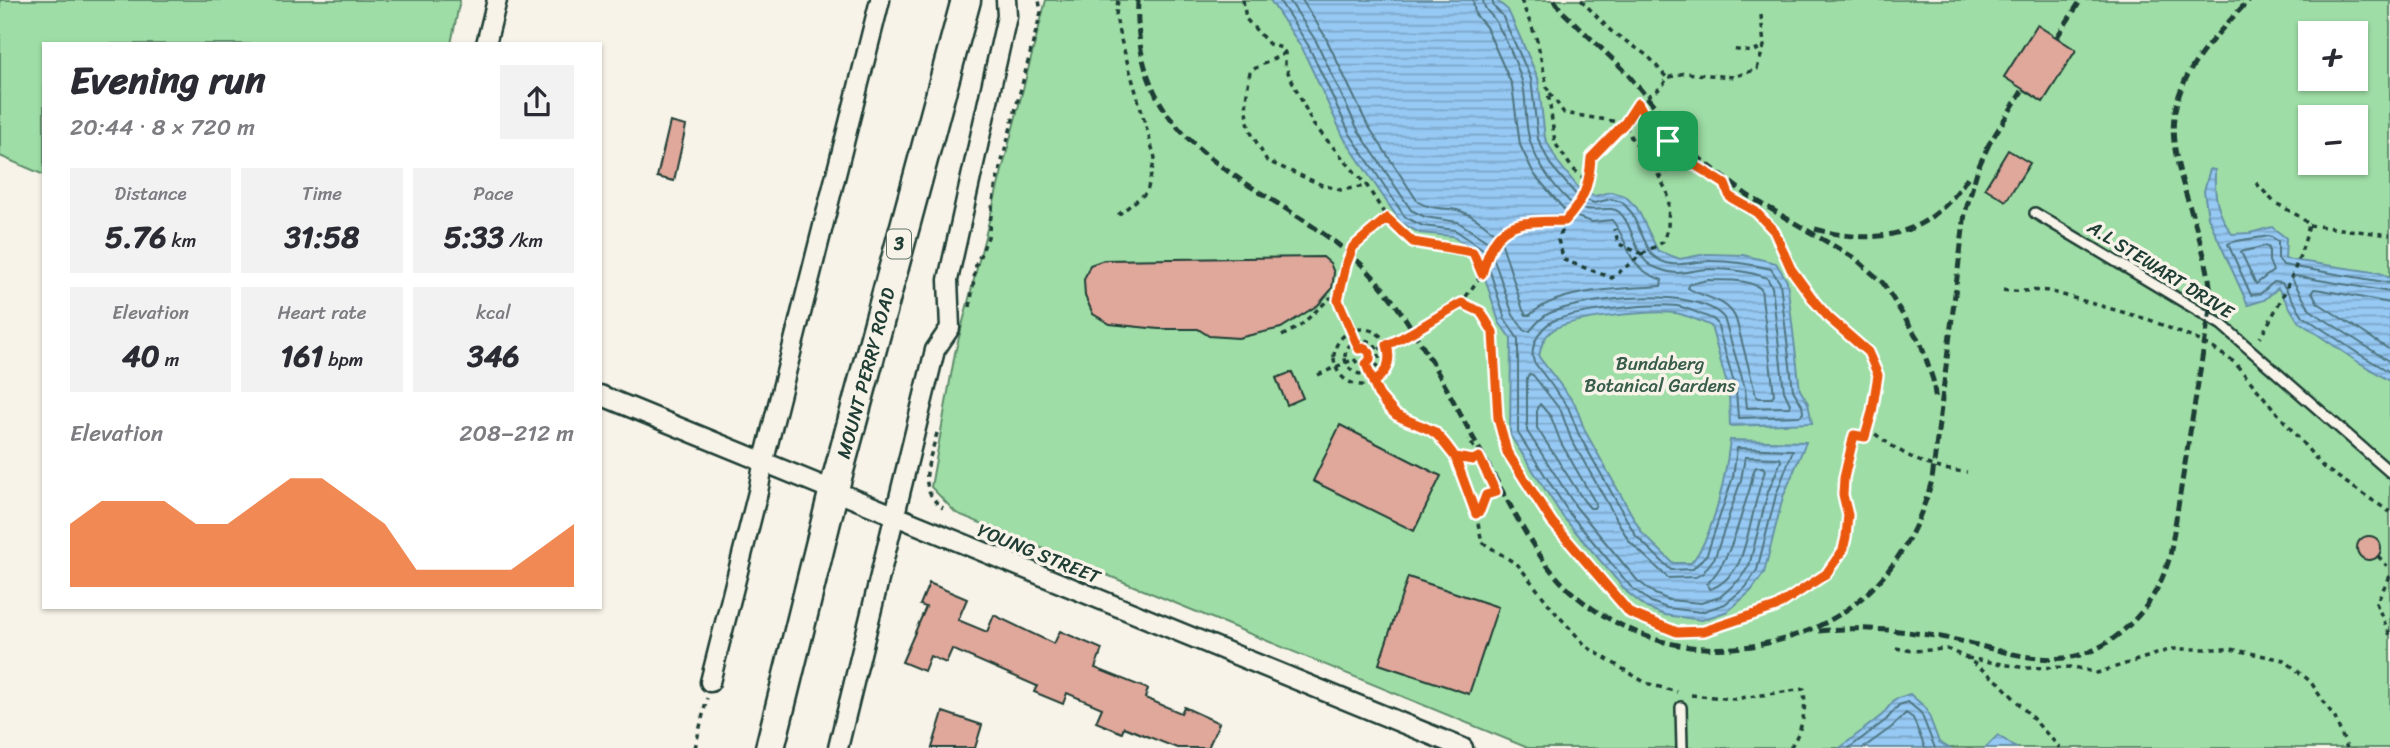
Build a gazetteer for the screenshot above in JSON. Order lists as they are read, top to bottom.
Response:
{
  "streets": {
    "main road": ["3", "MOUNT PERRY ROAD"],
    "street": ["YOUNG STREET"],
    "lane": ["A.L STEWART DRIVE"]
  },
  "crossings": [
    ["MOUNT PERRY ROAD", "YOUNG STREET"]
  ],
  "parks": ["Bundaberg Botanical Gardens"],
  "page": {
    "map_buttons": ["+", "−"],
    "heading": ["Evening run", "20:44 · 8 × 720 m"],
    "stats": [
      ["Distance", "5.76 km"],
      ["Time", "31:58"],
      ["Pace", "5:33 /km"],
      ["Elevation", "40 m"],
      ["Heart rate", "161 bpm"],
      ["kcal", "346"]
    ],
    "chart": ["Elevation", "208–212 m"]
  }
}
